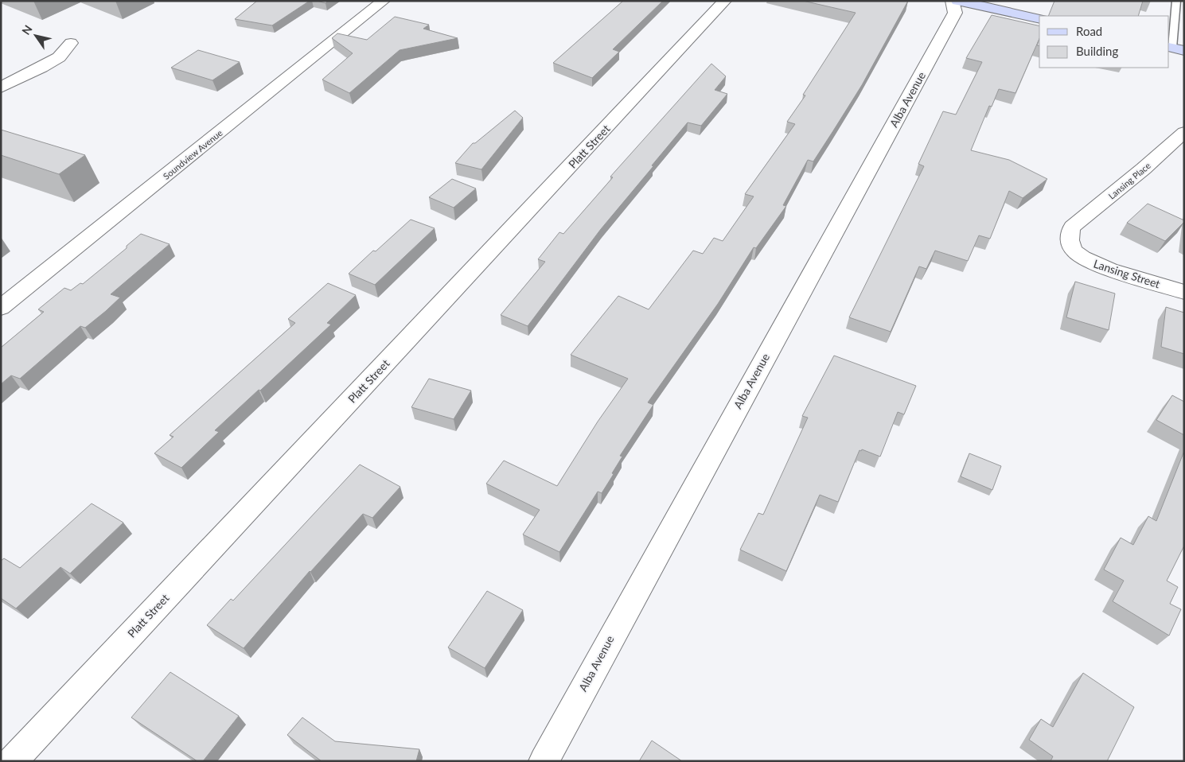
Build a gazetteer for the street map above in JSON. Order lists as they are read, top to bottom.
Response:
{
  "streets": {
    "street": [
      "Alba Avenue",
      "Platt Street",
      "Soundview Avenue",
      "Lansing Place",
      "Lansing Street"
    ]
  },
  "crossings": [
    ["Lansing Place", "Lansing Street"]
  ],
  "legend": ["Road", "Building"],
  "north": "top left"
}
